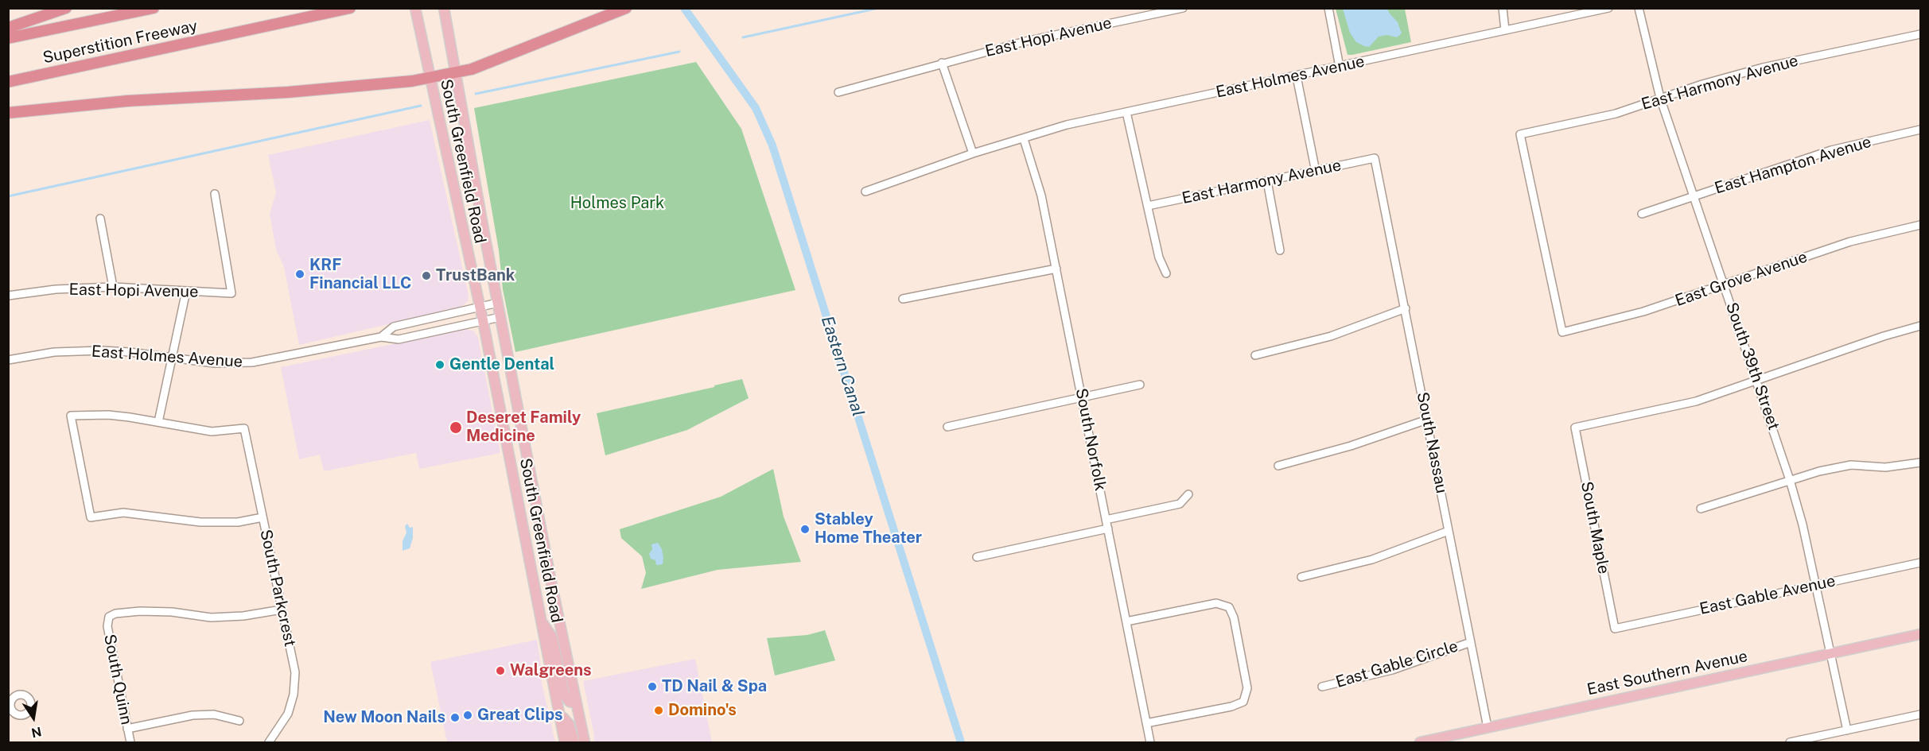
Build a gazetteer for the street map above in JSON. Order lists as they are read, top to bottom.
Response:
{
  "streets": {
    "highway": ["Superstition Freeway"],
    "main road": ["South Greenfield Road", "East Southern Avenue"],
    "street": [
      "East Hopi Avenue",
      "East Holmes Avenue",
      "East Harmony Avenue",
      "East Hampton Avenue",
      "East Grove Avenue",
      "South 39th Street",
      "South Norfolk",
      "South Nassau",
      "South Maple",
      "South Parkcrest",
      "East Gable Avenue",
      "East Gable Circle",
      "South Quinn"
    ]
  },
  "crossings": [
    ["East Holmes Avenue", "South Greenfield Road"],
    ["East Holmes Avenue", "South Norfolk"],
    ["East Harmony Avenue", "East Grove Avenue"],
    ["East Harmony Avenue", "South 39th Street"],
    ["East Harmony Avenue", "South Nassau"],
    ["East Hampton Avenue", "South 39th Street"],
    ["East Grove Avenue", "South 39th Street"],
    ["South 39th Street", "South Maple"],
    ["South 39th Street", "East Gable Avenue"],
    ["South 39th Street", "East Southern Avenue"],
    ["South Nassau", "East Gable Circle"],
    ["South Nassau", "East Southern Avenue"],
    ["South Maple", "East Gable Avenue"],
    ["South Parkcrest", "South Quinn"]
  ],
  "water": ["Eastern Canal"],
  "parks": ["Holmes Park"],
  "places": [
    "KRF Financial LLC",
    "TrustBank",
    "Gentle Dental",
    "Deseret Family Medicine",
    "Stabley Home Theater",
    "Walgreens",
    "TD Nail & Spa",
    "Domino's",
    "Great Clips",
    "New Moon Nails"
  ],
  "north": "bottom"
}
